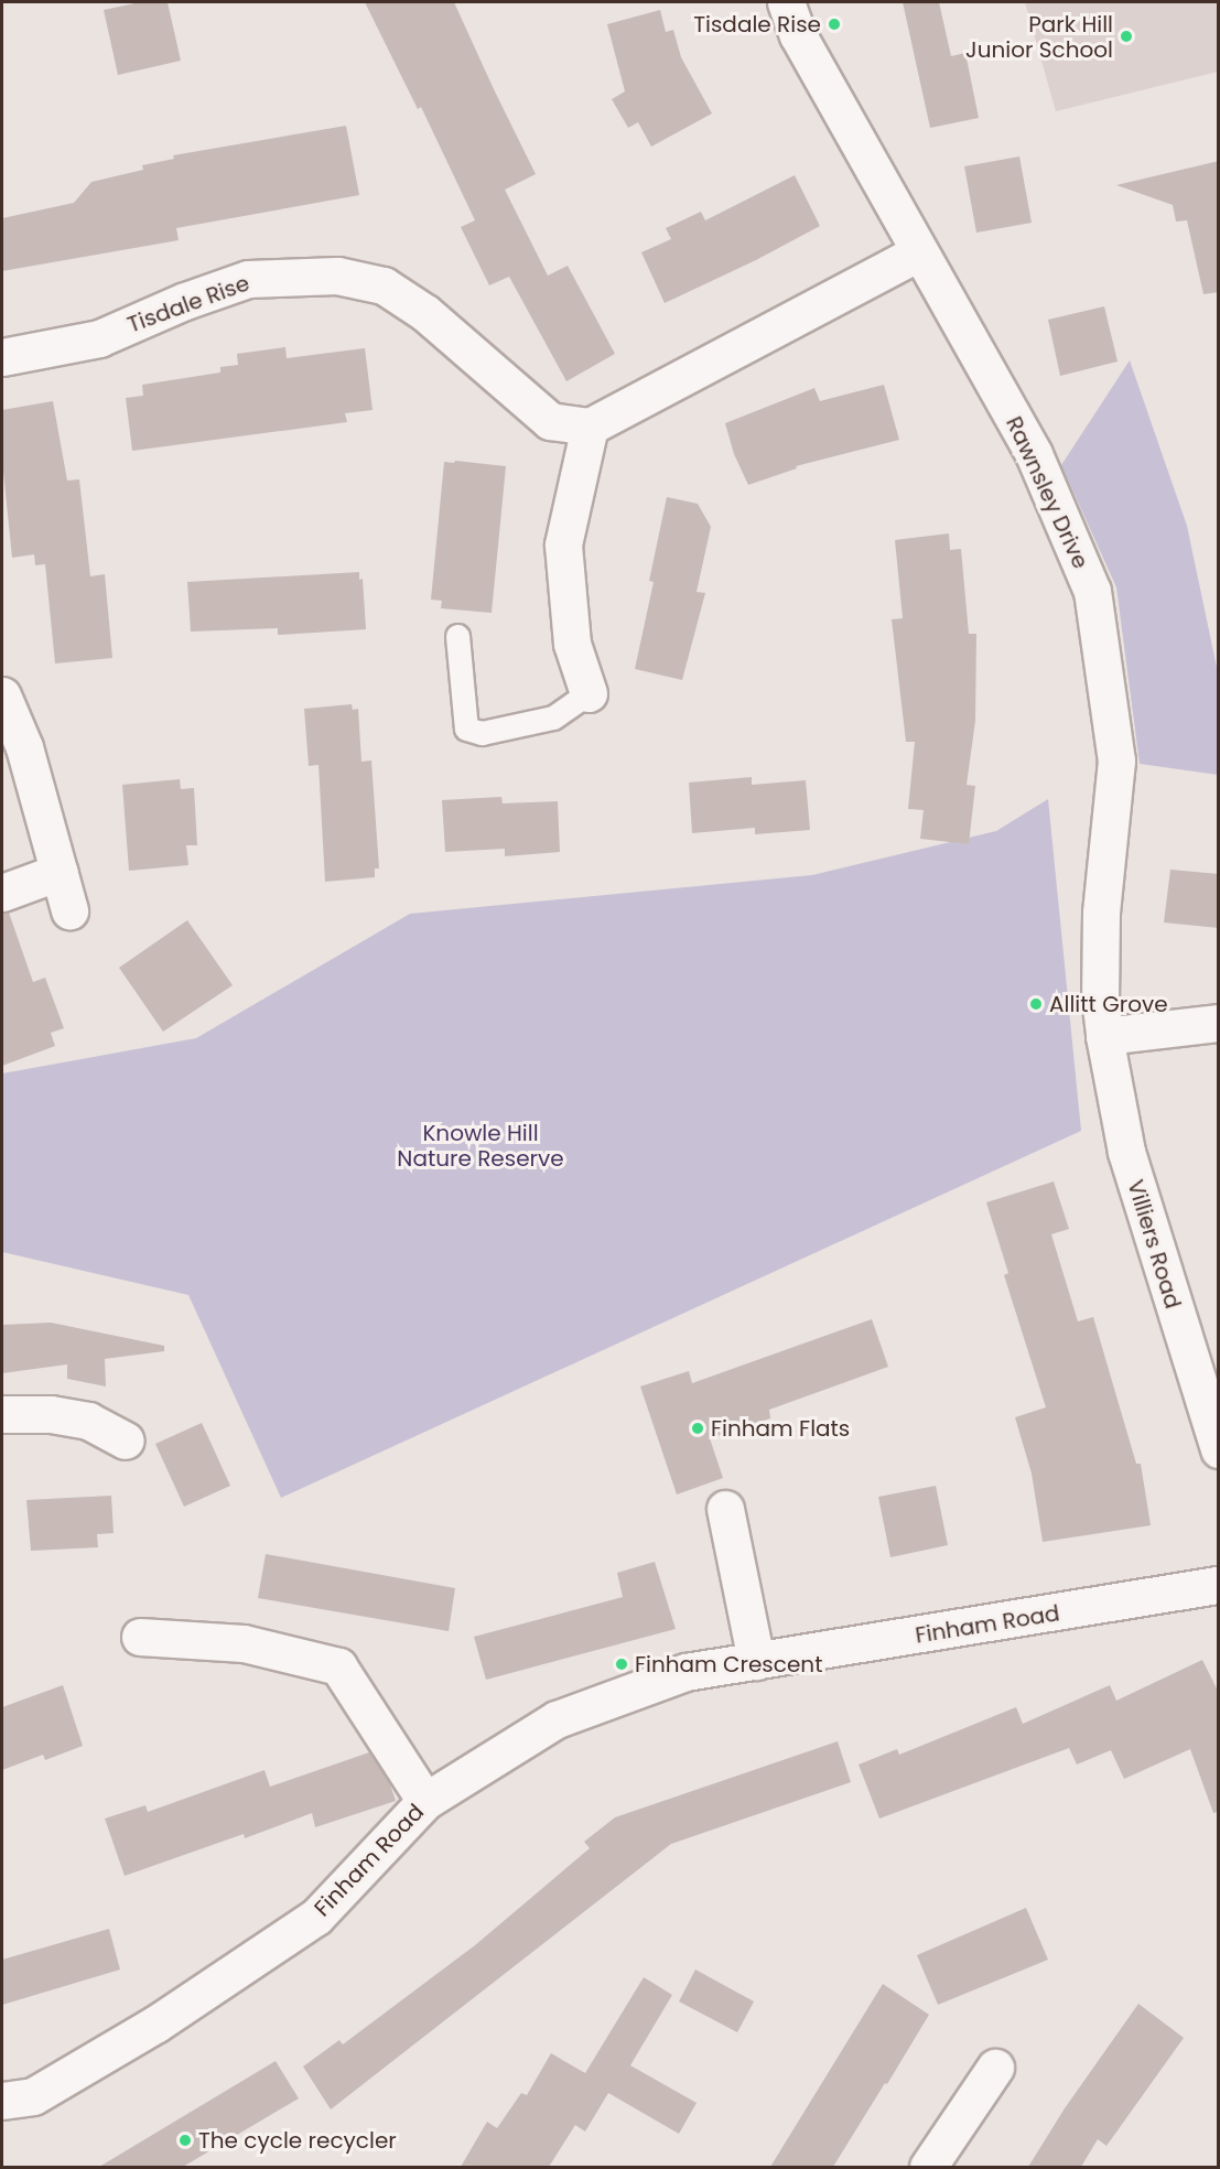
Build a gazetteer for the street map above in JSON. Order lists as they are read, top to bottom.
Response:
{
  "streets": {
    "street": [
      "Tisdale Rise",
      "Rawnsley Drive",
      "Villiers Road",
      "Finham Road"
    ]
  },
  "crossings": [
    ["Rawnsley Drive", "Villiers Road"]
  ],
  "parks": ["Knowle Hill Nature Reserve"],
  "places": [
    "Tisdale Rise",
    "Park Hill Junior School",
    "Allitt Grove",
    "Finham Flats",
    "Finham Crescent",
    "The cycle recycler"
  ]
}
